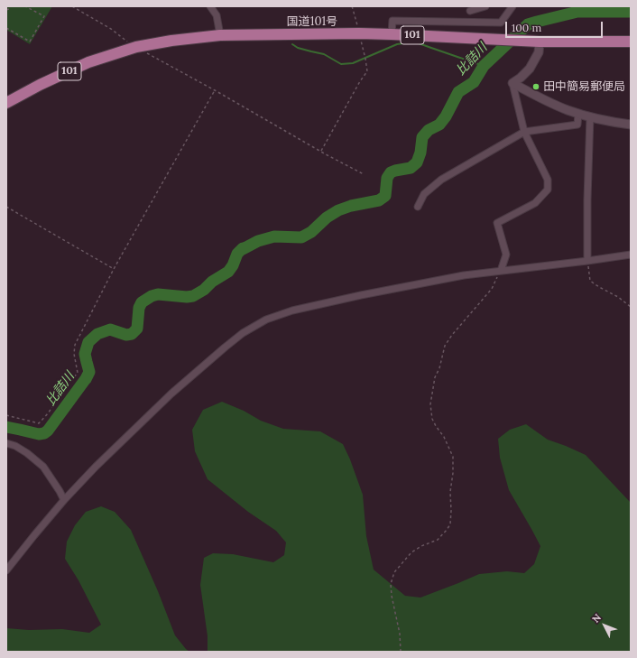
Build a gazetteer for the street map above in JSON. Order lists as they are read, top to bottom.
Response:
{
  "streets": {
    "highway": ["国道101号", "101"]
  },
  "water": ["比詰川"],
  "places": ["田中簡易郵便局"],
  "scale_bar": "100 m",
  "north": "top left"
}
